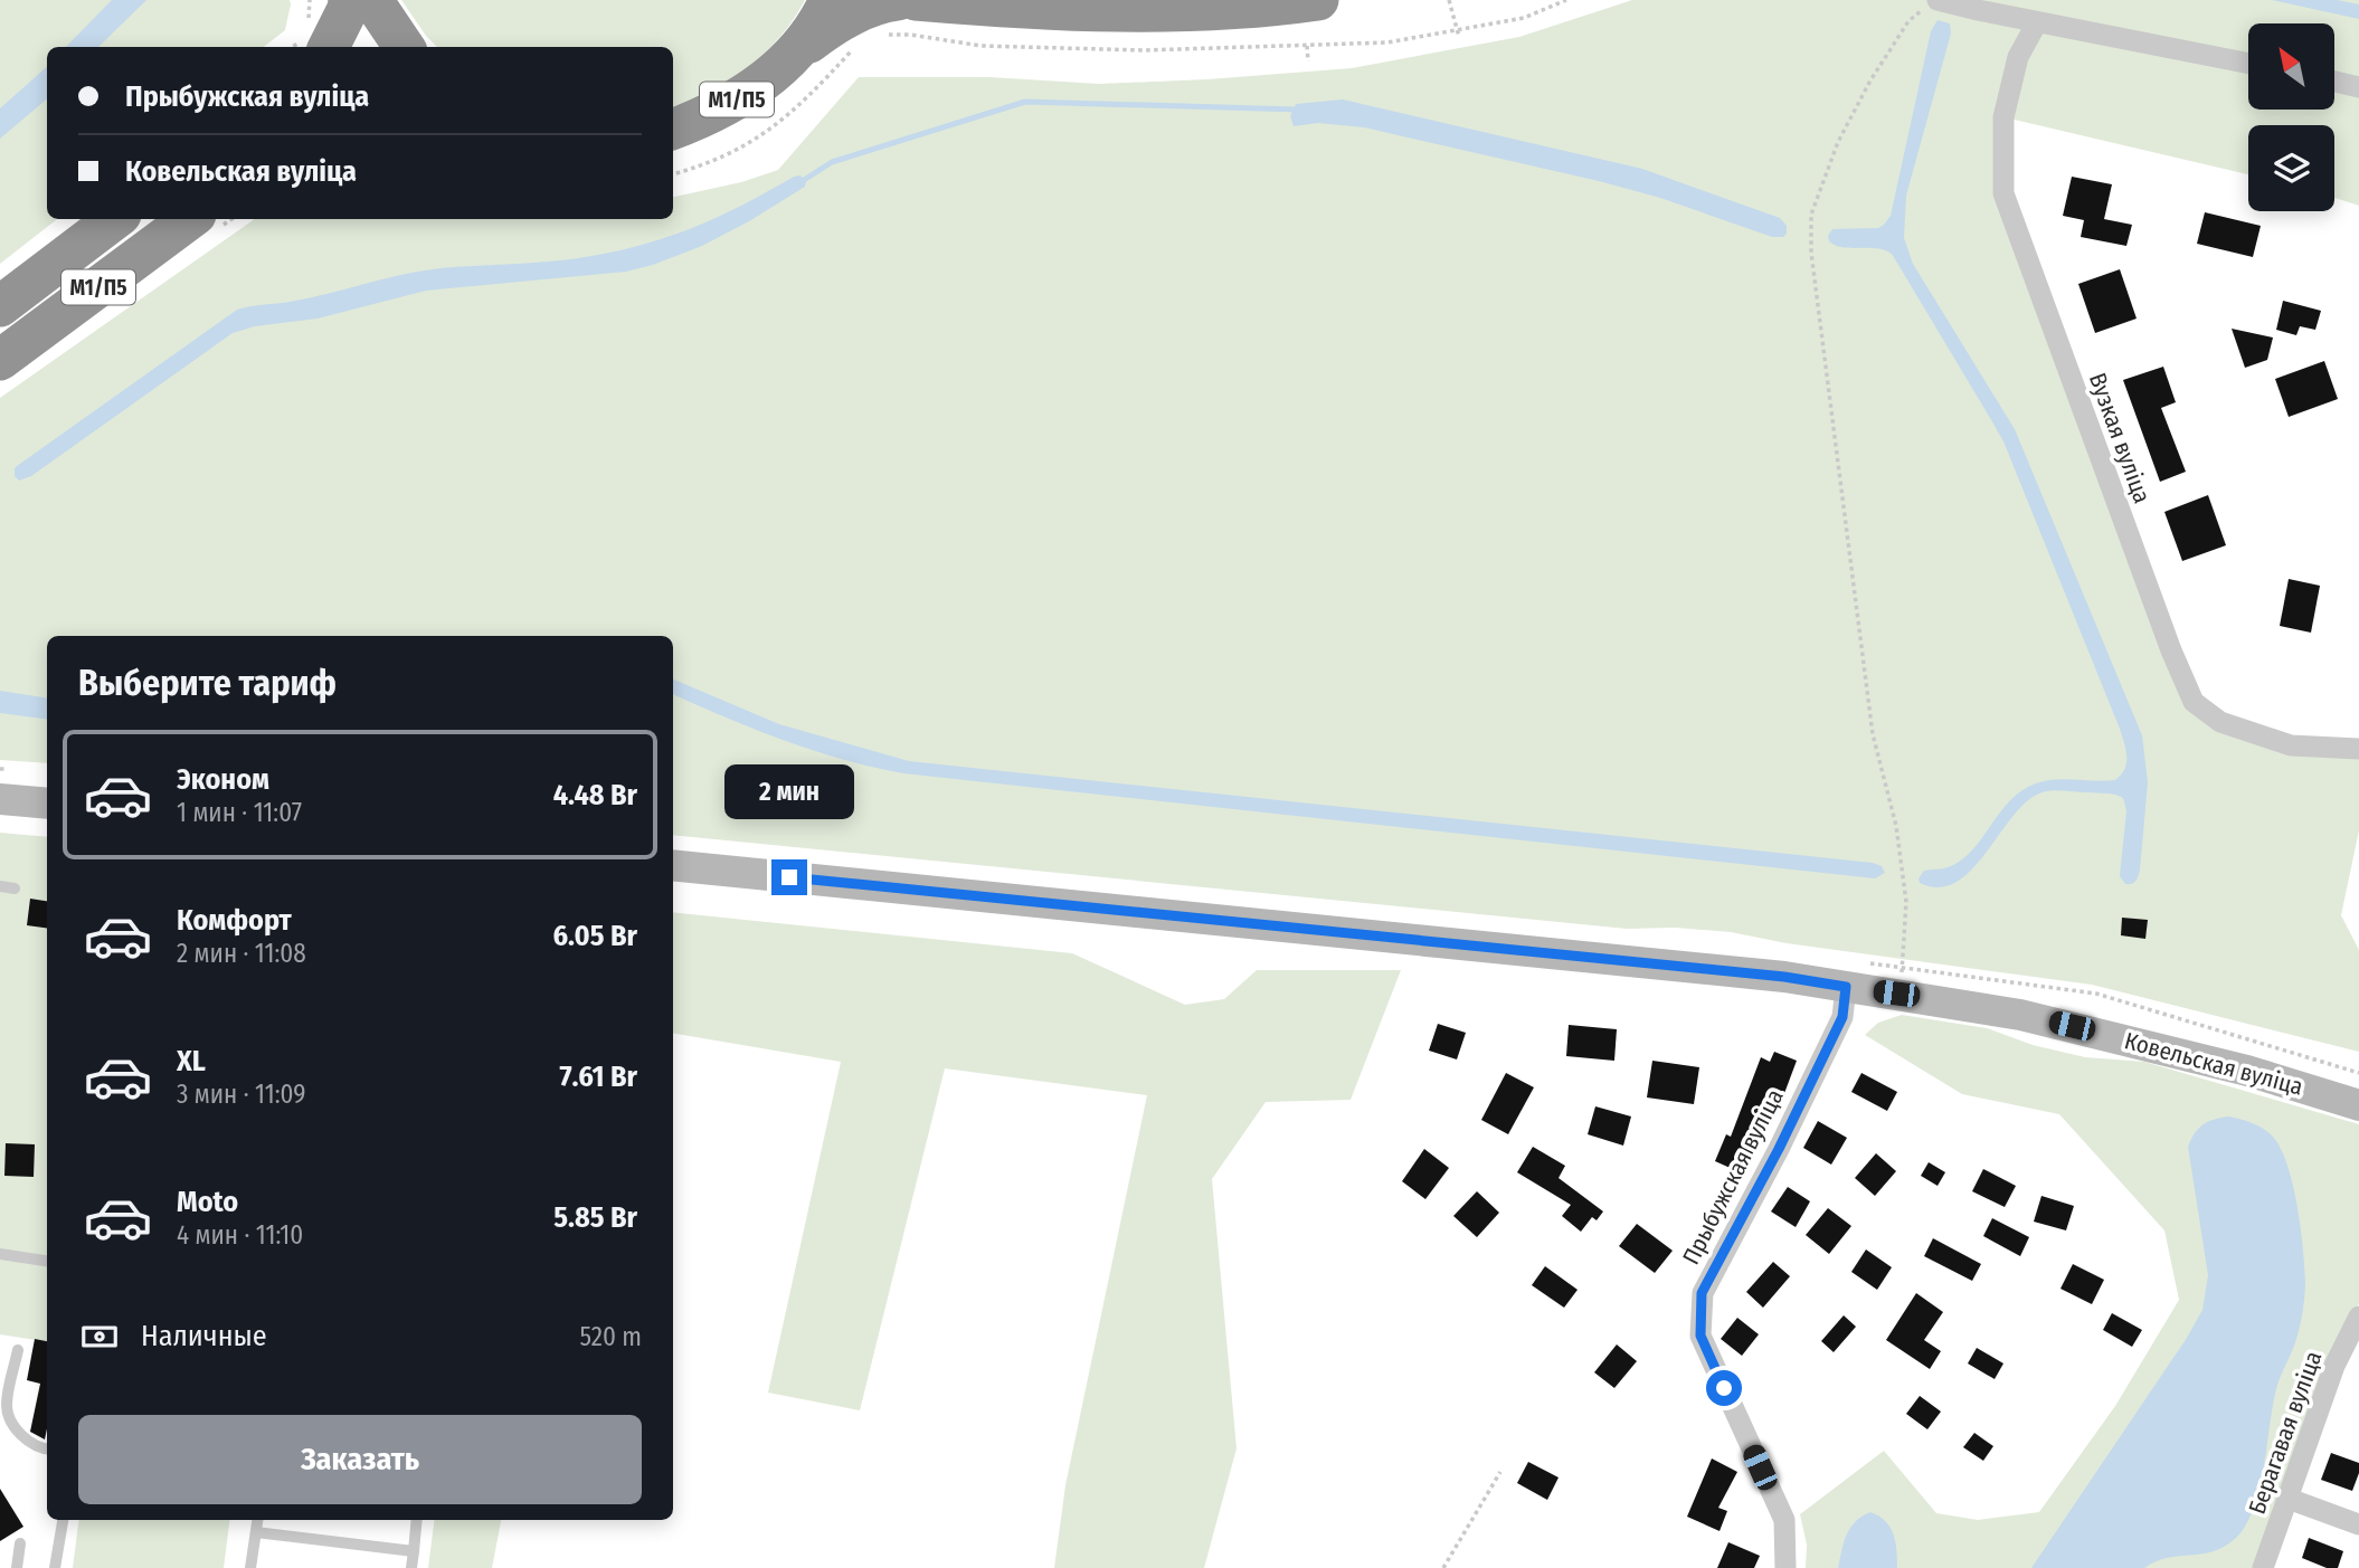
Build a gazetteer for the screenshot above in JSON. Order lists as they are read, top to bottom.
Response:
{
  "streets": {
    "highway": ["М1/П5"],
    "main road": ["Ковельская вуліца"],
    "street": ["Вузкая вуліца", "Прыбужская вуліца", "Берагавая вуліца"]
  },
  "crossings": [
    ["Ковельская вуліца", "Прыбужская вуліца"]
  ],
  "north": "top left",
  "page": {
    "banner": ["Прыбужская вуліца", "Ковельская вуліца"],
    "heading": "Выберите тариф",
    "list": [
      {
        "name": "Эконом",
        "note": "1 мин · 11:07",
        "value": "4.48 Br"
      },
      {
        "name": "Комфорт",
        "note": "2 мин · 11:08",
        "value": "6.05 Br"
      },
      {
        "name": "XL",
        "note": "3 мин · 11:09",
        "value": "7.61 Br"
      },
      {
        "name": "Moto",
        "note": "4 мин · 11:10",
        "value": "5.85 Br"
      }
    ],
    "bubble": "2 мин",
    "pay": ["Наличные", "520 m"],
    "buttons": "Заказать"
  }
}
